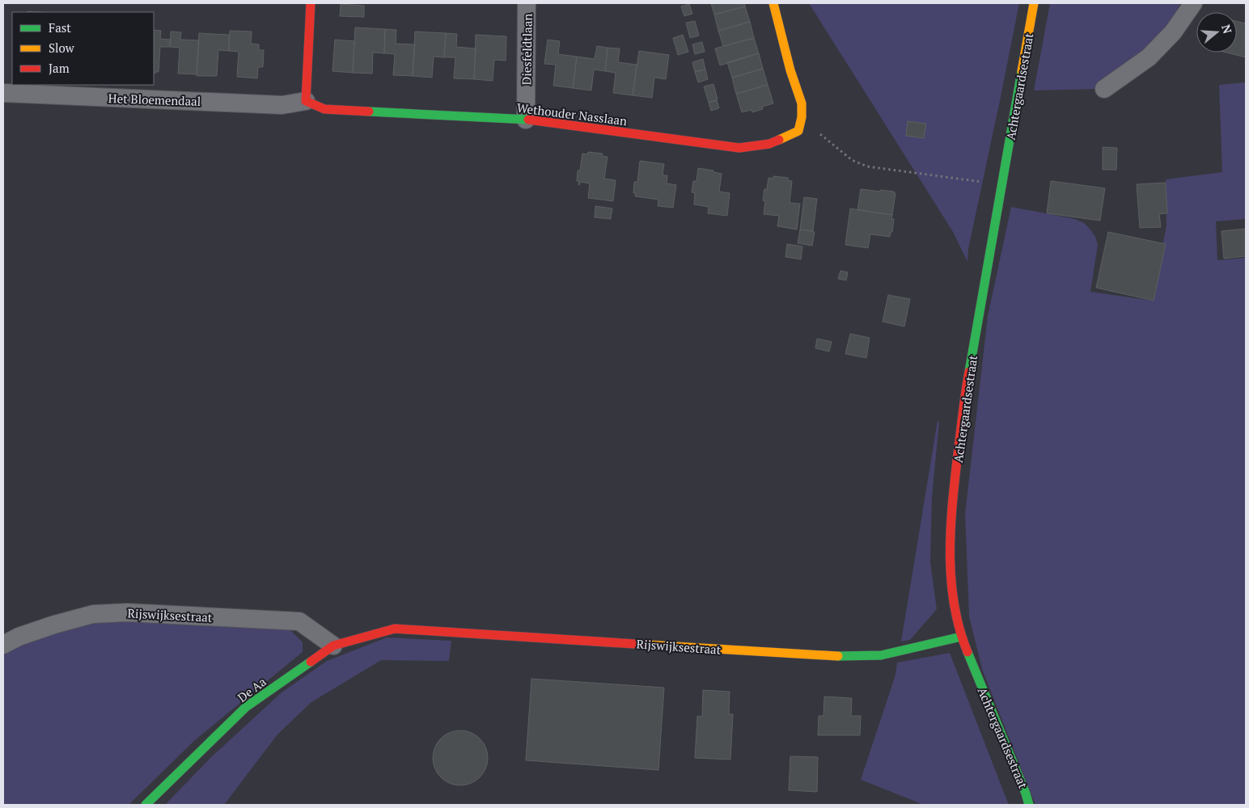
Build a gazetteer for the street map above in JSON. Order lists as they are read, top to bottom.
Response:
{
  "streets": {
    "street": [
      "Diesfeldtlaan",
      "Achtergaardsestraat",
      "Het Bloemendaal",
      "Wethouder Nasslaan",
      "Rijswijksestraat",
      "De Aa"
    ]
  },
  "crossings": [
    ["Diesfeldtlaan", "Wethouder Nasslaan"],
    ["Achtergaardsestraat", "Rijswijksestraat"],
    ["Het Bloemendaal", "Wethouder Nasslaan"],
    ["Rijswijksestraat", "De Aa"]
  ],
  "legend": ["Fast", "Slow", "Jam"],
  "north": "right"
}
